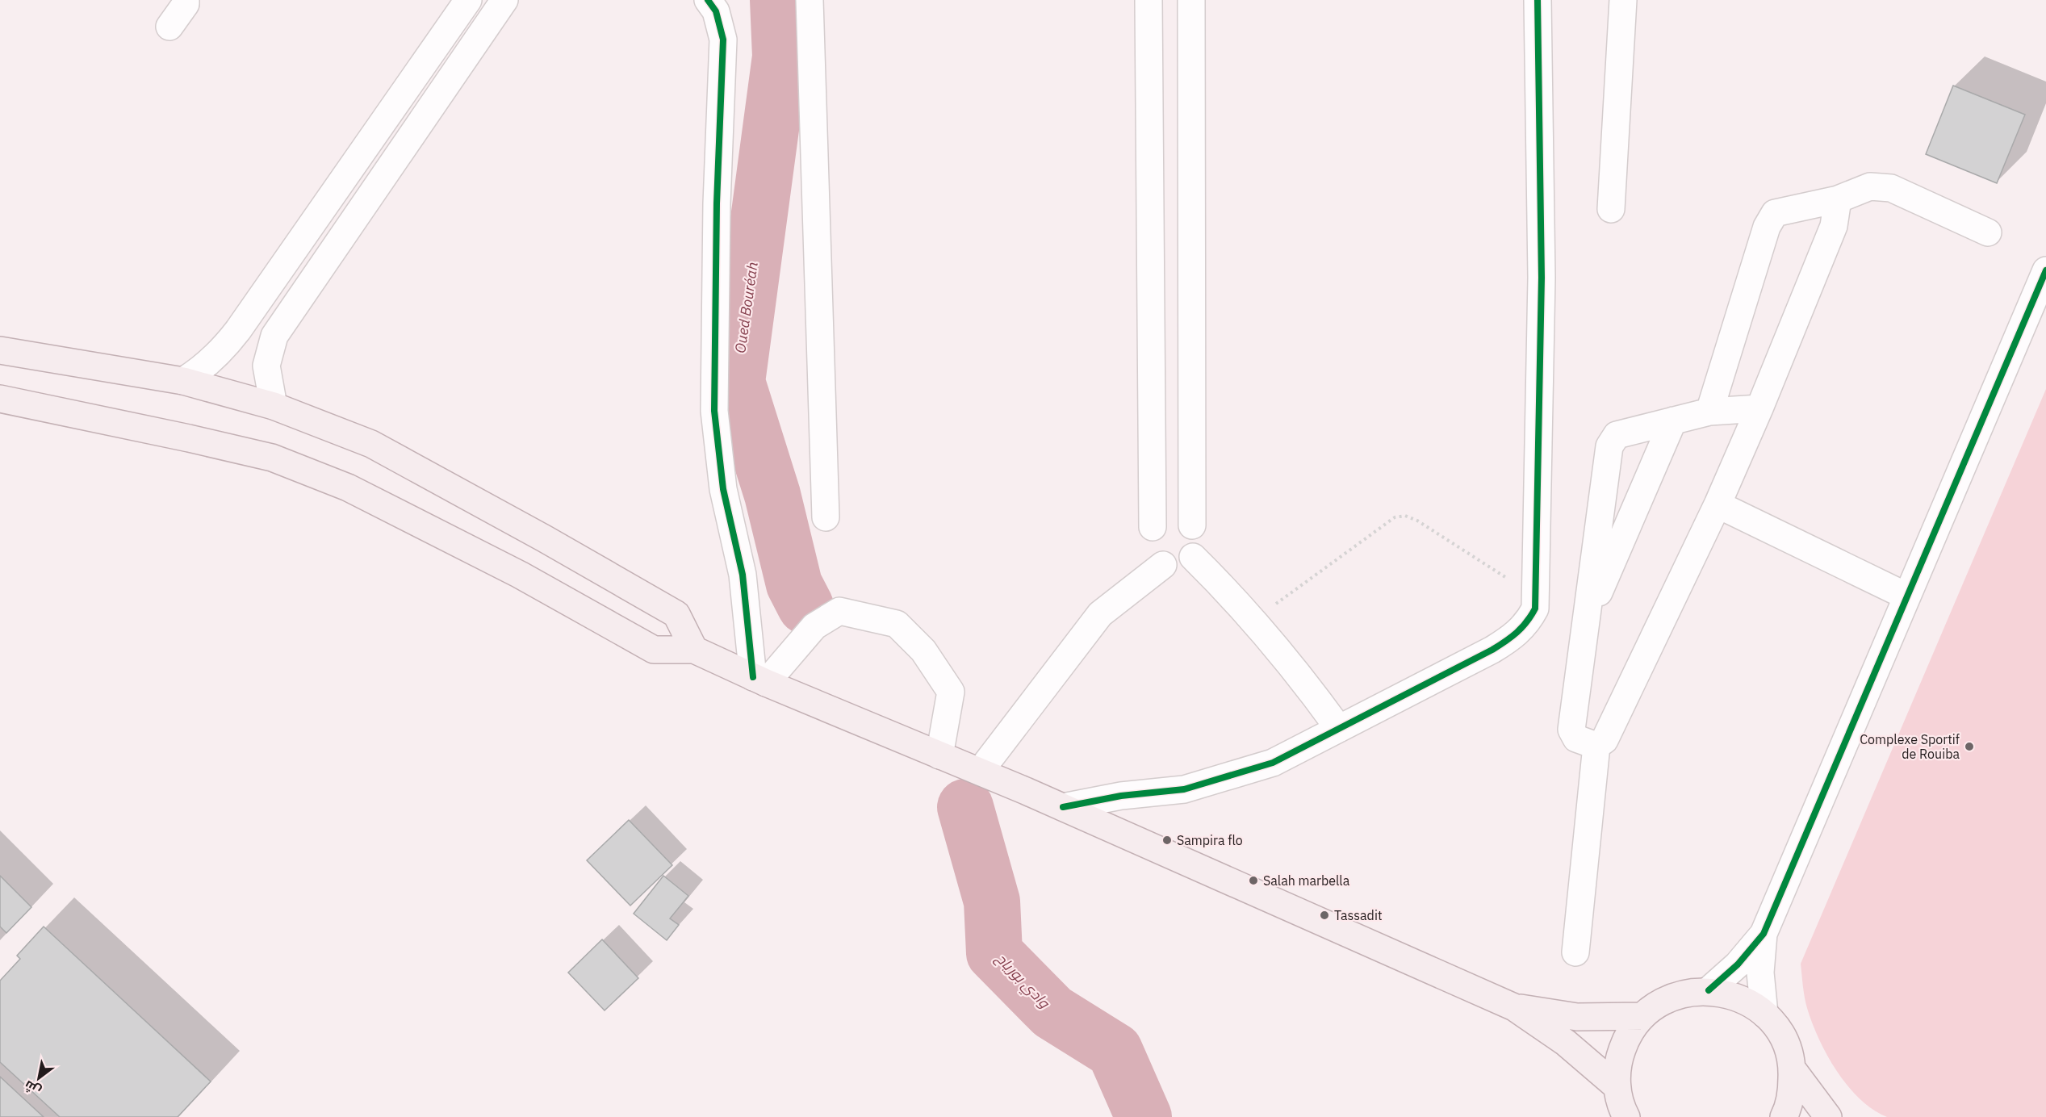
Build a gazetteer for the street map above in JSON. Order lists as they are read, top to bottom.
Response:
{
  "water": ["Oued Bouréah", "وادي بورياح"],
  "places": [
    "Complexe Sportif de Rouiba",
    "Sampira flo",
    "Salah marbella",
    "Tassadit"
  ],
  "north": "bottom left"
}
